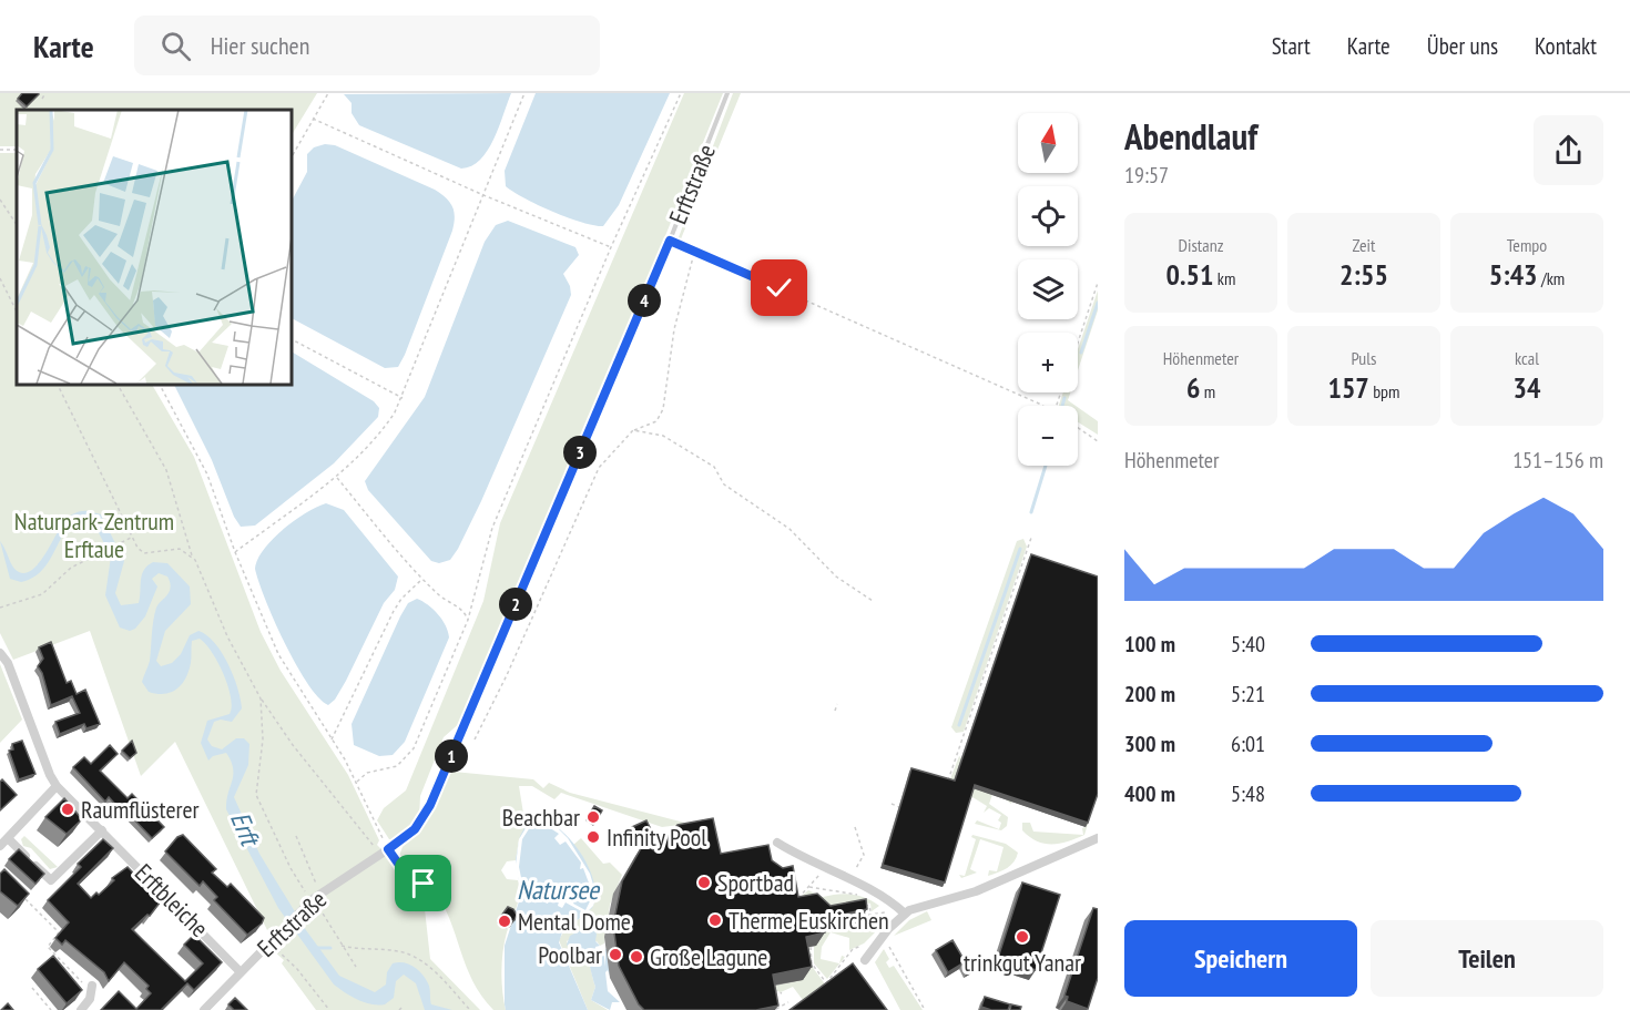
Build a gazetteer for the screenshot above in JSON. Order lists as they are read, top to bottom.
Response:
{
  "streets": {
    "street": ["Erftstraße", "Erftbleiche"]
  },
  "crossings": [
    ["Erftstraße", "Erftbleiche"]
  ],
  "water": ["Erft", "Natursee"],
  "parks": ["Naturpark-Zentrum Erftaue"],
  "places": [
    "Raumflüsterer",
    "Beachbar",
    "Infinity Pool",
    "Sportbad",
    "Therme Euskirchen",
    "Mental Dome",
    "trinkgut Yanar",
    "Poolbar",
    "Große Lagune"
  ],
  "north": "top",
  "page": {
    "header": "Karte",
    "search": "Hier suchen",
    "nav": [
      "Start",
      "Karte",
      "Über uns",
      "Kontakt"
    ],
    "heading": ["Abendlauf", "19:57"],
    "map_buttons": ["+", "−"],
    "stats": [
      ["Distanz", "0.51 km"],
      ["Zeit", "2:55"],
      ["Tempo", "5:43 /km"],
      ["Höhenmeter", "6 m"],
      ["Puls", "157 bpm"],
      ["kcal", "34"]
    ],
    "pins": [
      "4",
      "3",
      "2",
      "1"
    ],
    "chart": ["Höhenmeter", "151–156 m"],
    "list": [
      {
        "name": "100 m",
        "note": "5:40"
      },
      {
        "name": "200 m",
        "note": "5:21"
      },
      {
        "name": "300 m",
        "note": "6:01"
      },
      {
        "name": "400 m",
        "note": "5:48"
      }
    ],
    "buttons": ["Speichern", "Teilen"]
  }
}
